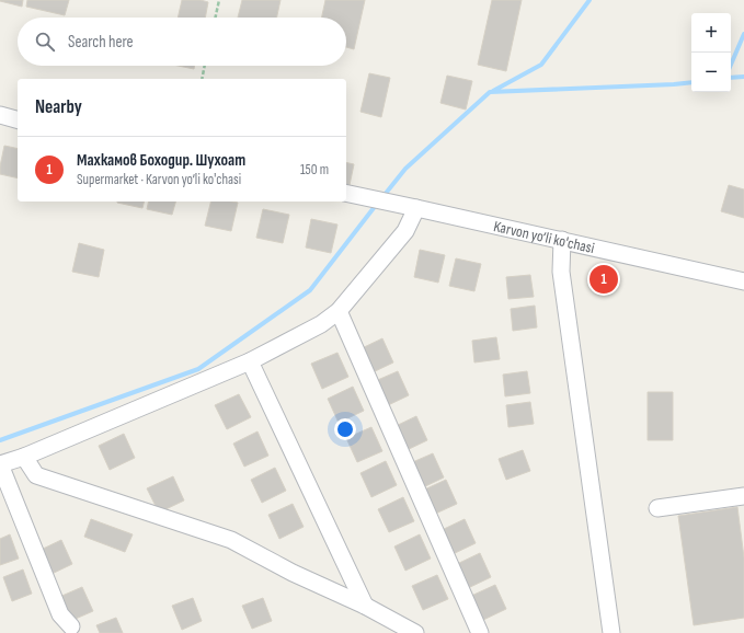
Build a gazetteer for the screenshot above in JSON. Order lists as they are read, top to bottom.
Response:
{
  "streets": {
    "street": ["Karvon yo‘li ko'chasi"]
  },
  "page": {
    "map_buttons": ["+", "−"],
    "search": "Search here",
    "heading": "Nearby",
    "list": [
      {
        "mark": "1",
        "name": "Махкамов Боходир. Шухоат",
        "note": "Supermarket · Karvon yo‘li ko'chasi",
        "value": "150 m"
      }
    ],
    "pins": "1"
  }
}
